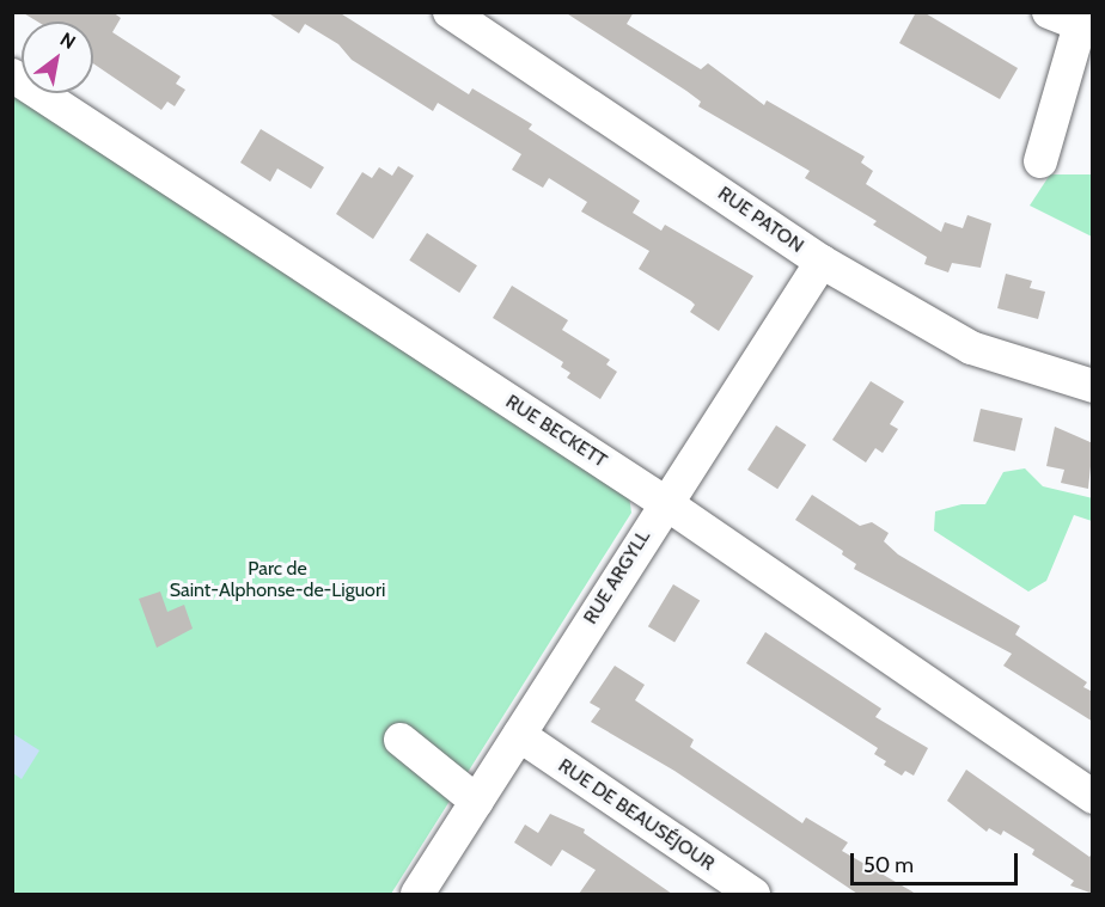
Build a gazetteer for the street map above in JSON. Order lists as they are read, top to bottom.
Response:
{
  "streets": {
    "street": [
      "RUE PATON",
      "RUE BECKETT",
      "RUE ARGYLL",
      "RUE DE BEAUSÉJOUR"
    ]
  },
  "crossings": [
    ["RUE PATON", "RUE ARGYLL"],
    ["RUE BECKETT", "RUE ARGYLL"],
    ["RUE ARGYLL", "RUE DE BEAUSÉJOUR"]
  ],
  "parks": ["Parc de Saint-Alphonse-de-Liguori"],
  "scale_bar": "50 m",
  "north": "top right"
}
